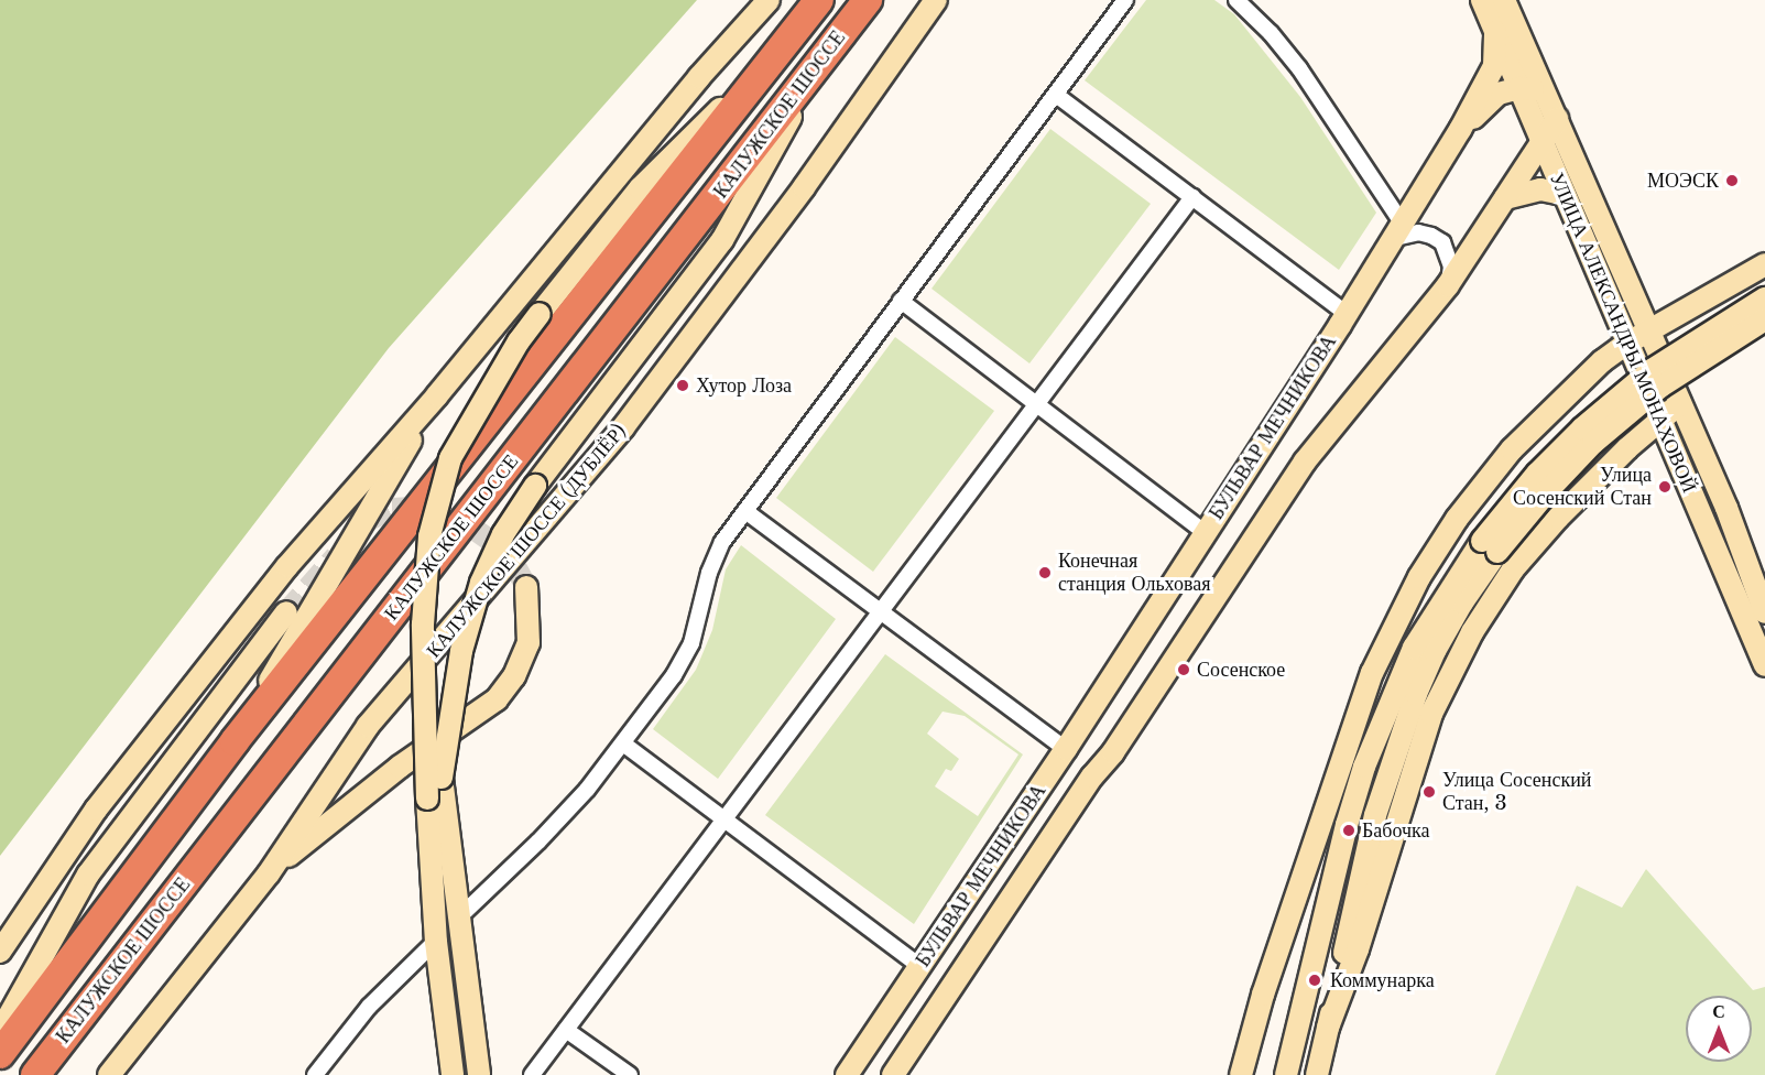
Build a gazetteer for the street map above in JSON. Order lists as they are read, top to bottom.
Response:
{
  "streets": {
    "highway": ["КАЛУЖСКОЕ ШОССЕ"],
    "main road": ["УЛИЦА АЛЕКСАНДРЫ МОНАХОВОЙ", "БУЛЬВАР МЕЧНИКОВА", "КАЛУЖСКОЕ ШОССЕ (ДУБЛЁР)"]
  },
  "crossings": [
    ["УЛИЦА АЛЕКСАНДРЫ МОНАХОВОЙ", "БУЛЬВАР МЕЧНИКОВА"]
  ],
  "places": [
    "МОЭСК",
    "Хутор Лоза",
    "Улица Сосенский Стан",
    "Конечная станция Ольховая",
    "Сосенское",
    "Улица Сосенский Стан, 3",
    "Бабочка",
    "Коммунарка"
  ],
  "north": "top"
}
